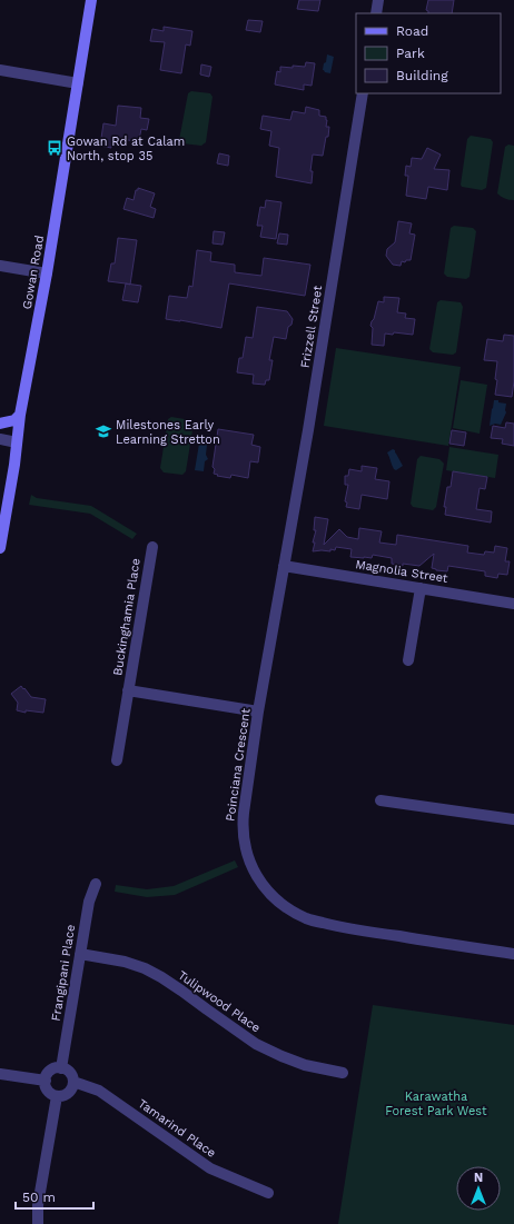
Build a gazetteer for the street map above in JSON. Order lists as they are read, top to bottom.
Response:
{
  "streets": {
    "main road": ["Gowan Road"],
    "street": [
      "Frizzell Street",
      "Magnolia Street",
      "Buckinghamia Place",
      "Poinciana Crescent",
      "Frangipani Place",
      "Tulipwood Place",
      "Tamarind Place"
    ]
  },
  "crossings": [
    ["Frizzell Street", "Magnolia Street"],
    ["Frizzell Street", "Poinciana Crescent"],
    ["Magnolia Street", "Poinciana Crescent"],
    ["Buckinghamia Place", "Poinciana Crescent"],
    ["Frangipani Place", "Tulipwood Place"],
    ["Frangipani Place", "Tamarind Place"]
  ],
  "parks": ["Karawatha Forest Park West"],
  "places": {
    "bus stop": ["Gowan Rd at Calam North, stop 35"],
    "school or university": ["Milestones Early Learning Stretton"]
  },
  "legend": ["Road", "Park", "Building"],
  "scale_bar": "50 m",
  "north": "top"
}
